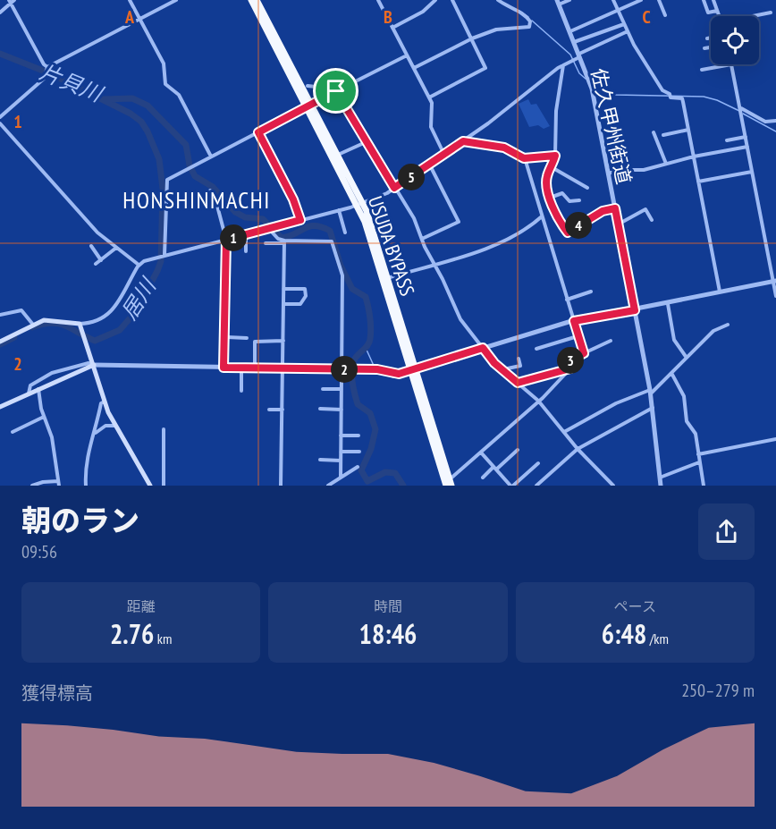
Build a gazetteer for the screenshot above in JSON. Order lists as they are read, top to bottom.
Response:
{
  "streets": {
    "highway": ["USUDA BYPASS"],
    "street": ["佐久甲州街道"]
  },
  "districts": ["HONSHINMACHI"],
  "water": ["片貝川", "居川"],
  "page": {
    "pins": [
      "5",
      "4",
      "1",
      "3",
      "2"
    ],
    "heading": ["朝のラン", "09:56"],
    "stats": [
      ["距離", "2.76 km"],
      ["時間", "18:46"],
      ["ペース", "6:48 /km"]
    ],
    "chart": ["獲得標高", "250–279 m"]
  },
  "grid": {
    "columns": ["A", "B", "C"],
    "rows": ["1", "2"]
  }
}
